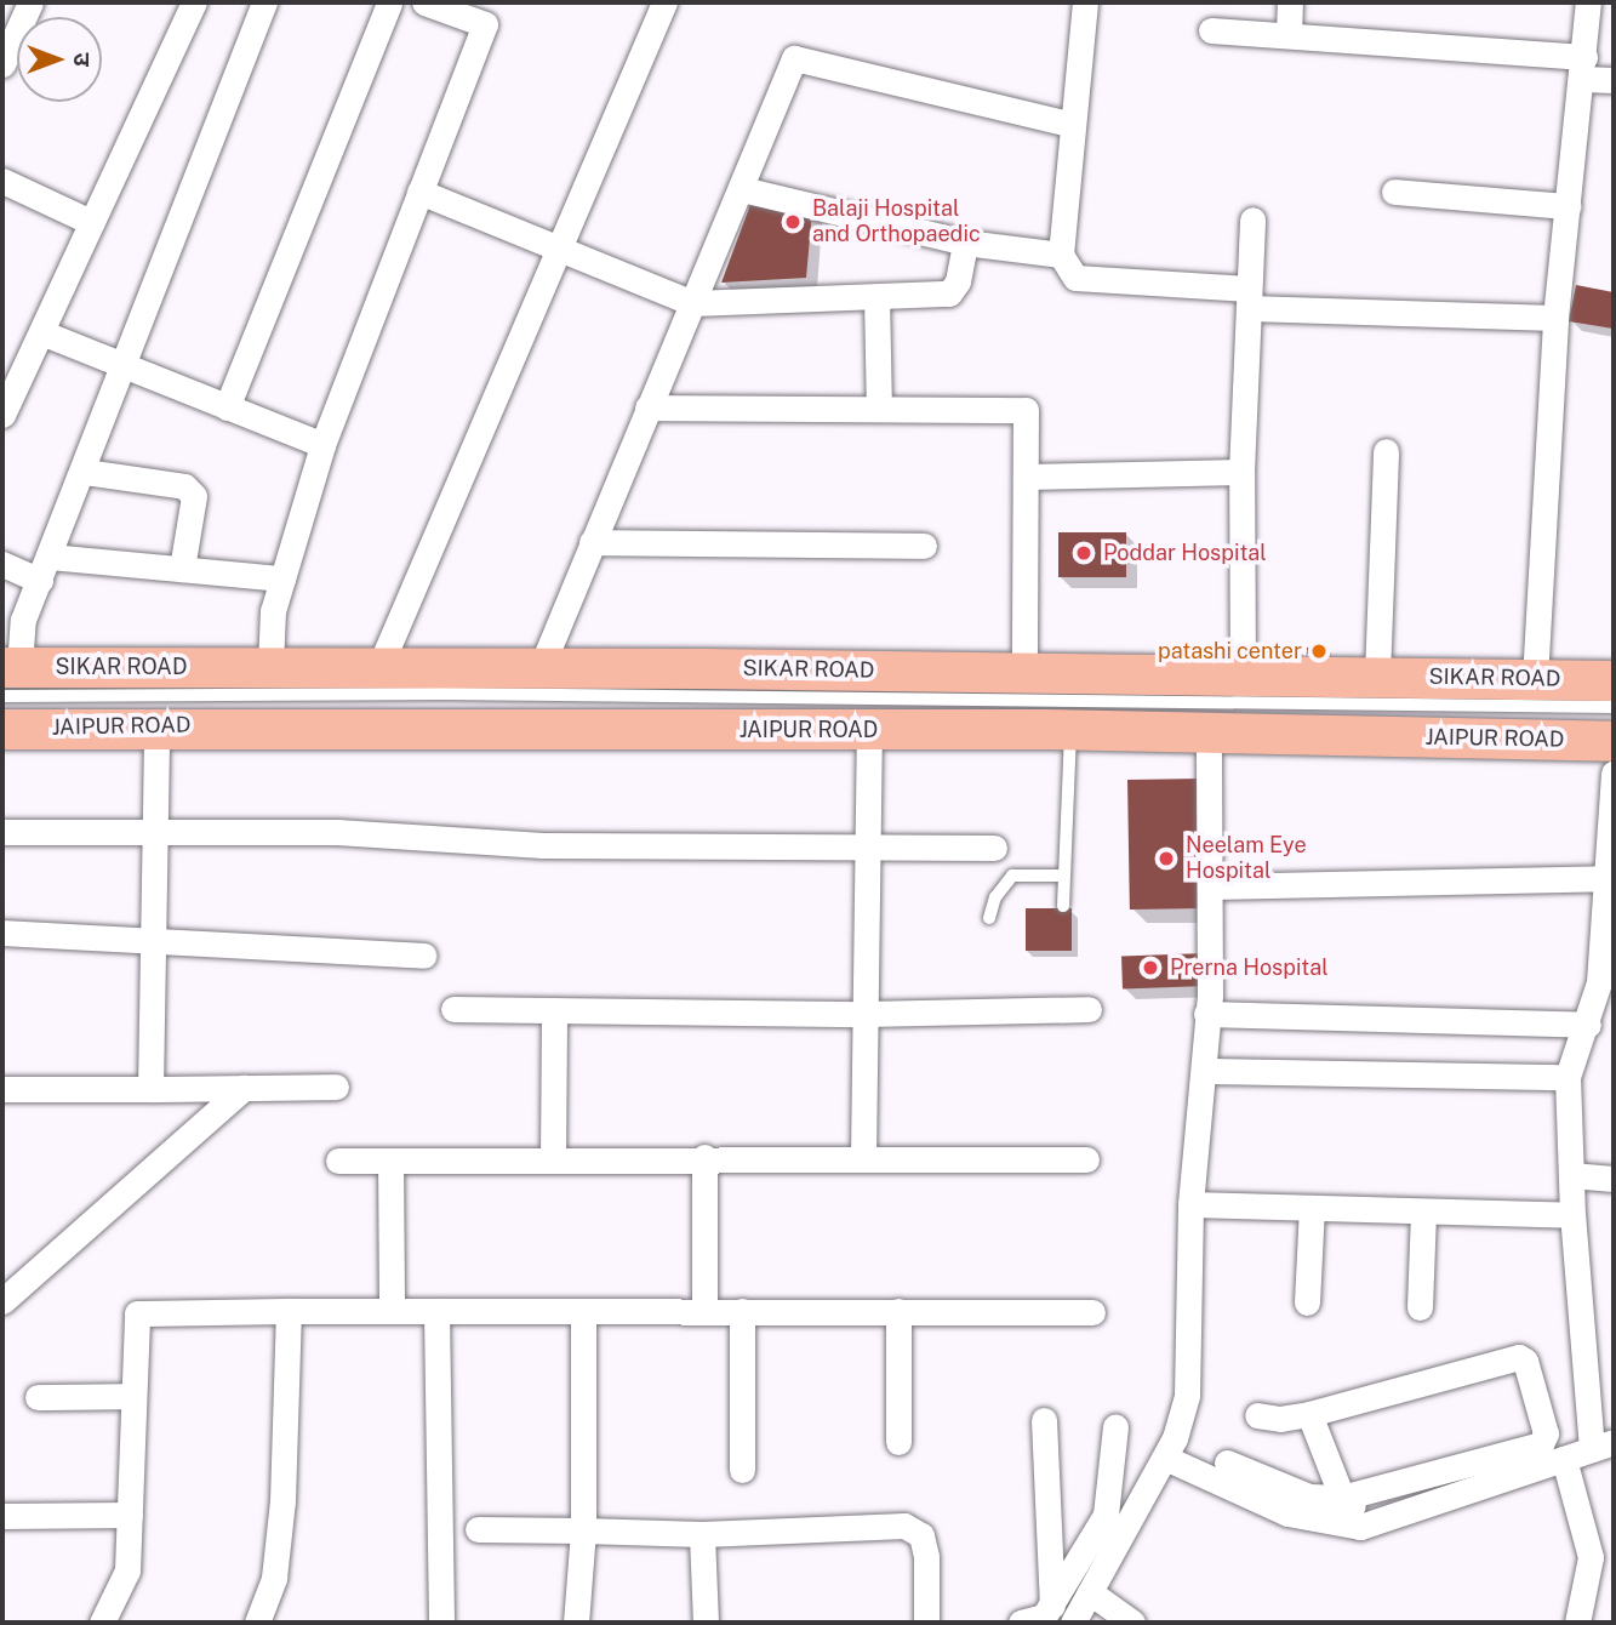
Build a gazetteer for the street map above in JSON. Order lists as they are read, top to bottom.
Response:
{
  "streets": {
    "main road": ["SIKAR ROAD", "JAIPUR ROAD"]
  },
  "places": [
    "Balaji Hospital and Orthopaedic",
    "Poddar Hospital",
    "patashi center",
    "Neelam Eye Hospital",
    "Prerna Hospital"
  ],
  "north": "right"
}
